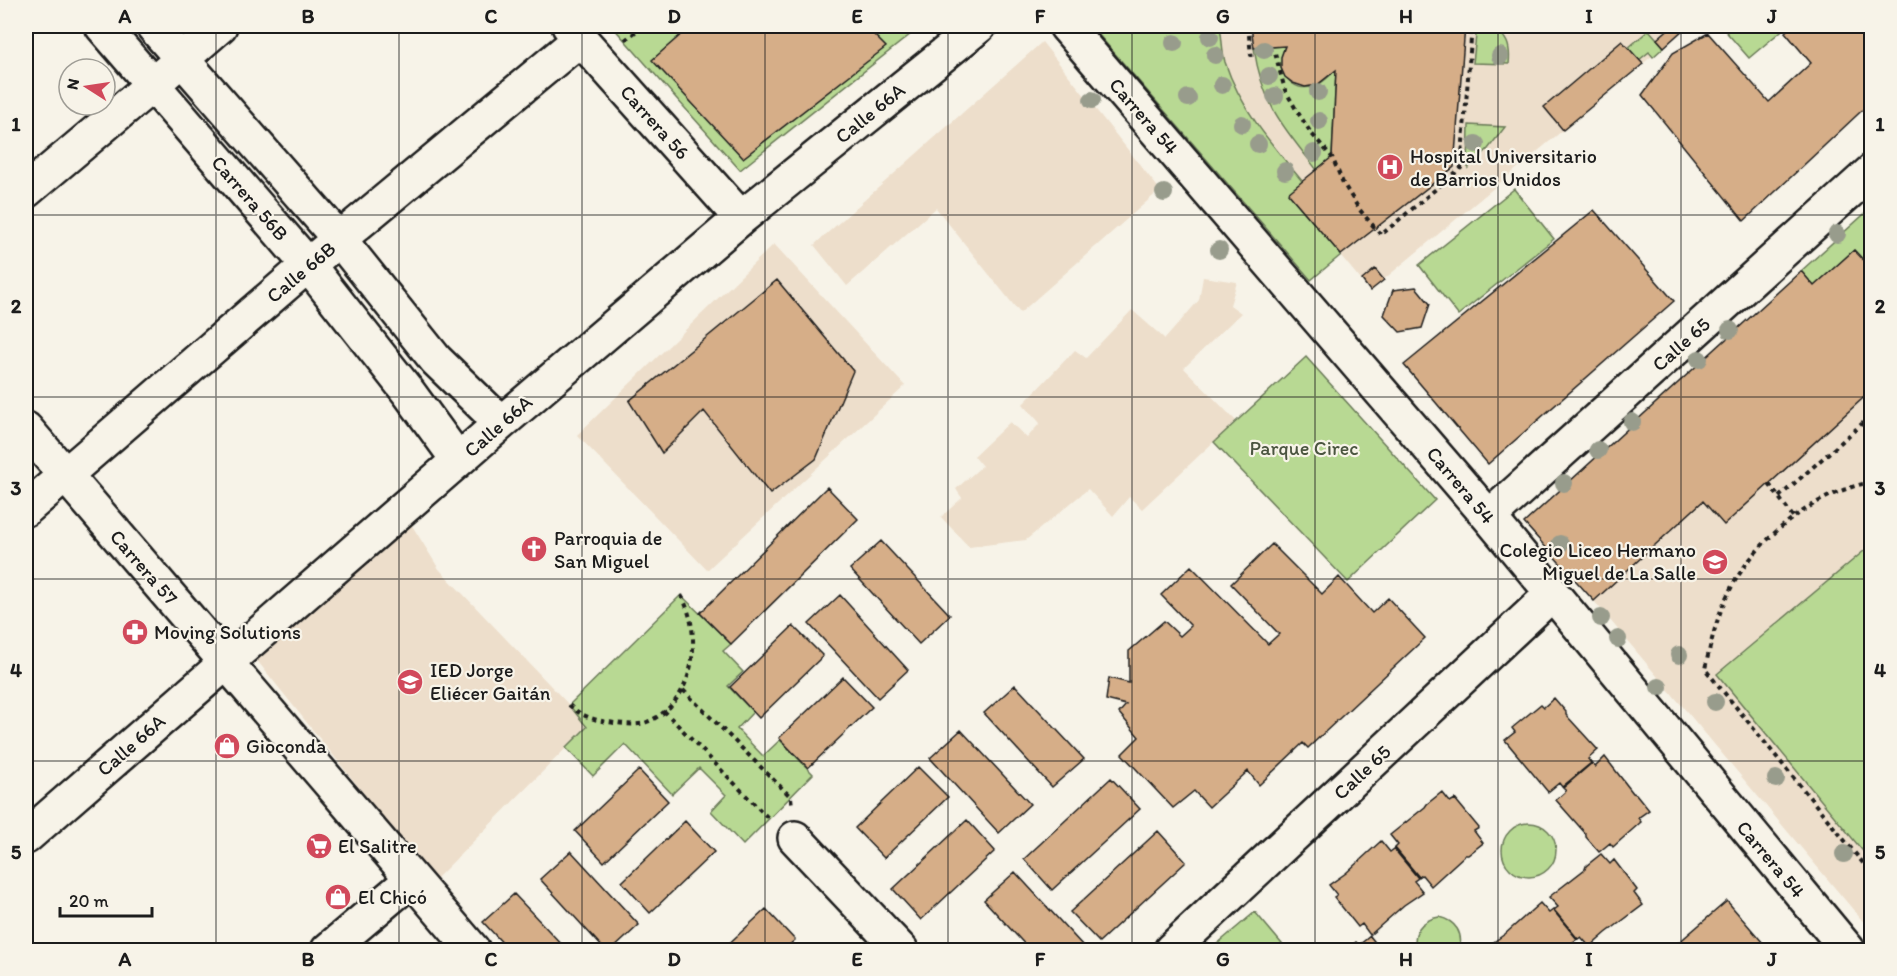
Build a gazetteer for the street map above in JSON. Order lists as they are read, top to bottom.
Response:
{
  "streets": {
    "street": [
      "Calle 66A",
      "Carrera 54",
      "Carrera 56",
      "Carrera 56B",
      "Calle 66B",
      "Calle 65",
      "Carrera 57"
    ]
  },
  "crossings": [
    ["Calle 66A", "Carrera 56"],
    ["Calle 66A", "Carrera 56B"],
    ["Calle 66A", "Carrera 57"],
    ["Carrera 54", "Calle 65"],
    ["Carrera 56", "Calle 66B"],
    ["Carrera 56B", "Calle 66B"],
    ["Calle 66B", "Carrera 57"]
  ],
  "parks": ["Parque Cirec"],
  "places": {
    "hospital": ["Hospital Universitario de Barrios Unidos"],
    "church": ["Parroquia de San Miguel"],
    "school or university": ["Colegio Liceo Hermano Miguel de La Salle", "IED Jorge Eliécer Gaitán"],
    "pharmacy": ["Moving Solutions"],
    "shop": ["Gioconda", "El Chicó"],
    "supermarket": ["El Salitre"]
  },
  "scale_bar": "20 m",
  "north": "left",
  "grid": {
    "columns": [
      "A",
      "B",
      "C",
      "D",
      "E",
      "F",
      "G",
      "H",
      "I",
      "J"
    ],
    "rows": [
      "1",
      "2",
      "3",
      "4",
      "5"
    ]
  }
}
